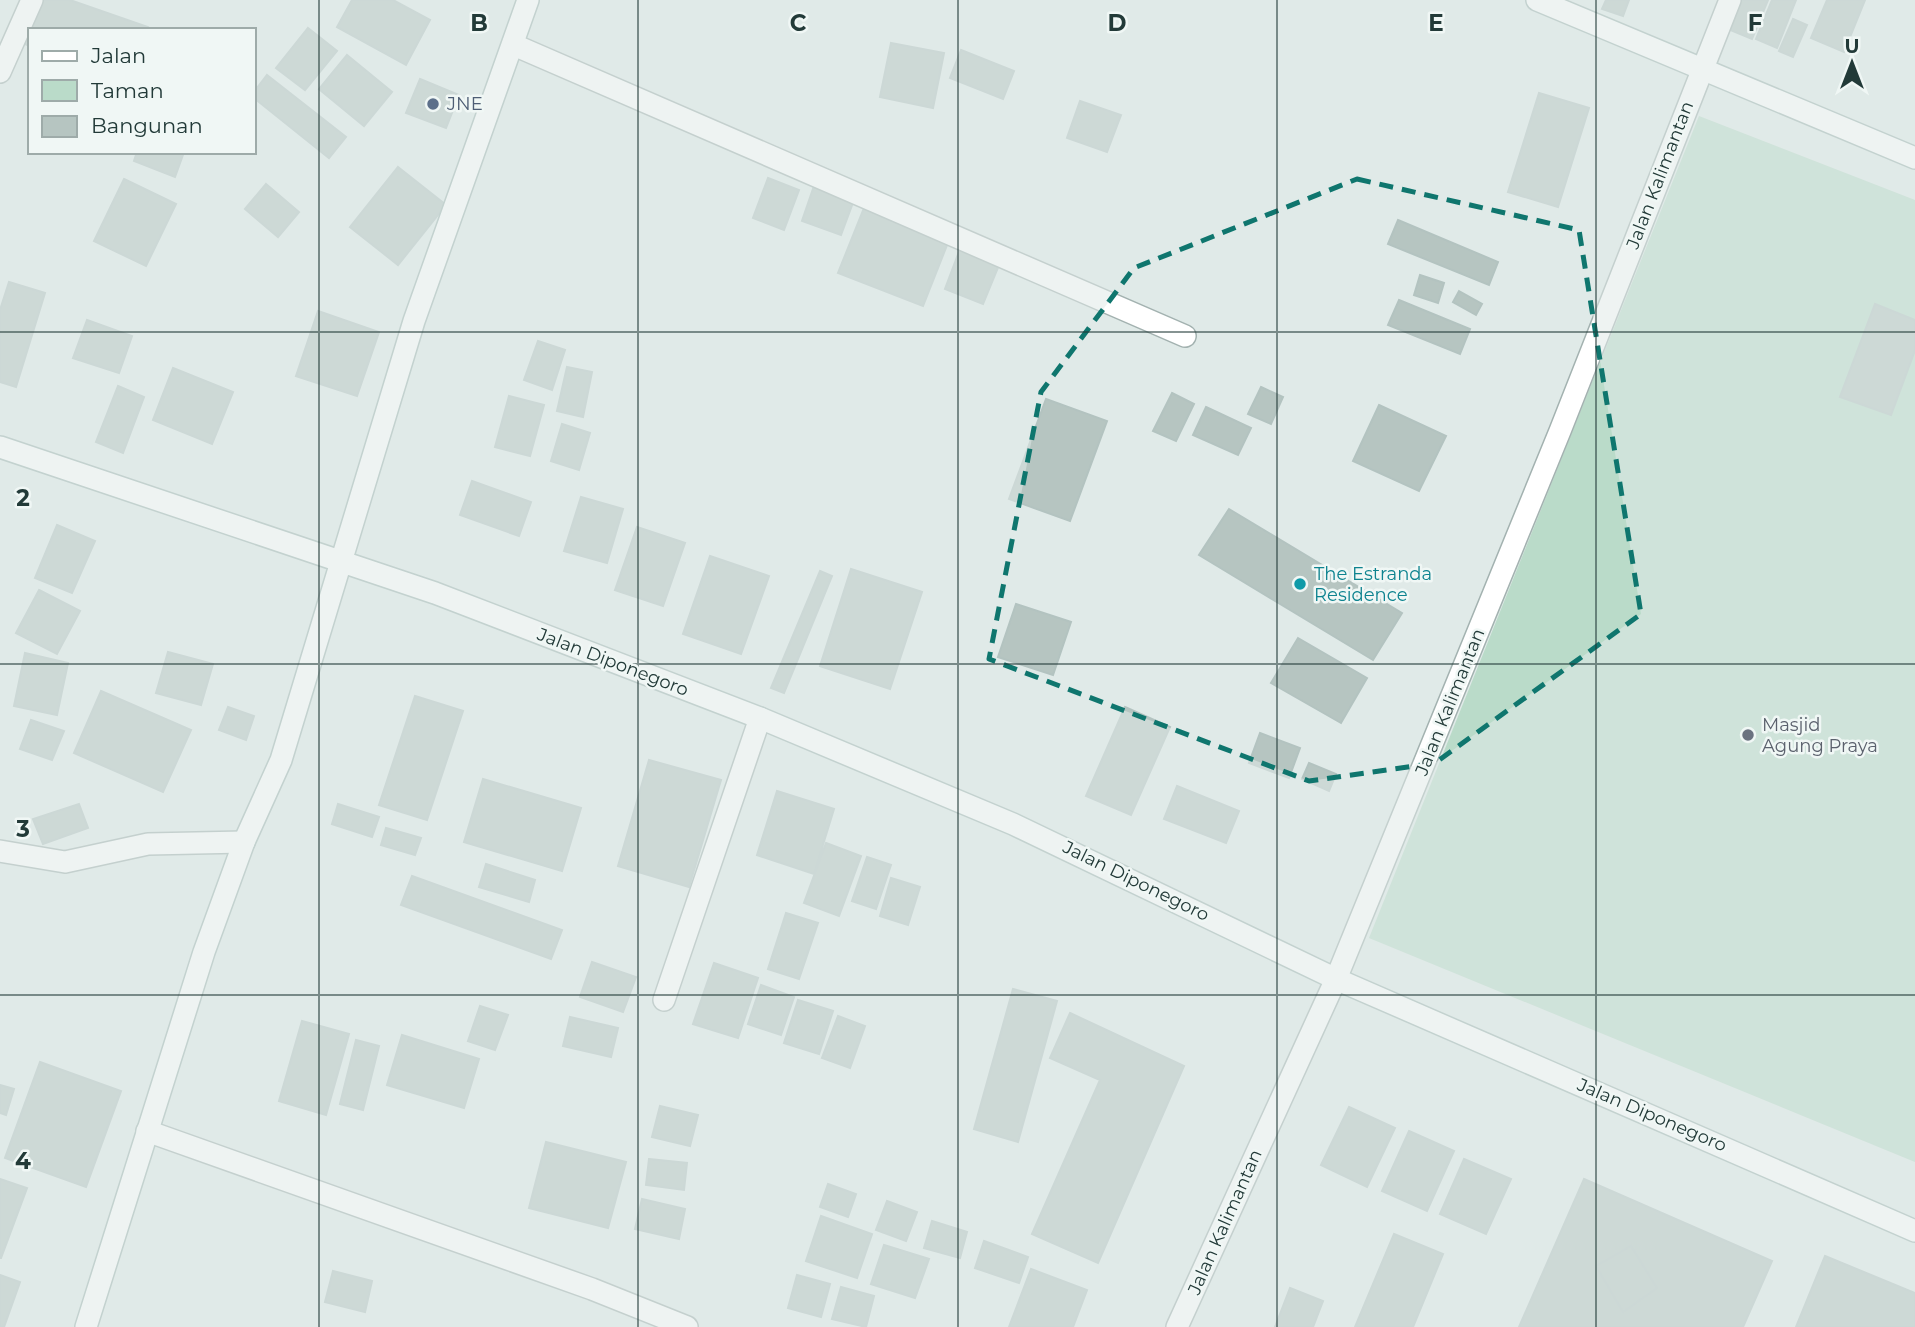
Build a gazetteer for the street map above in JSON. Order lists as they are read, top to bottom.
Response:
{
  "streets": {
    "street": ["Jalan Kalimantan", "Jalan Diponegoro"]
  },
  "crossings": [
    ["Jalan Kalimantan", "Jalan Diponegoro"]
  ],
  "places": ["JNE", "The Estranda Residence", "Masjid Agung Praya"],
  "legend": ["Jalan", "Taman", "Bangunan"],
  "north": "top",
  "grid": {
    "columns": [
      "B",
      "C",
      "D",
      "E",
      "F"
    ],
    "rows": ["2", "3", "4"]
  }
}
